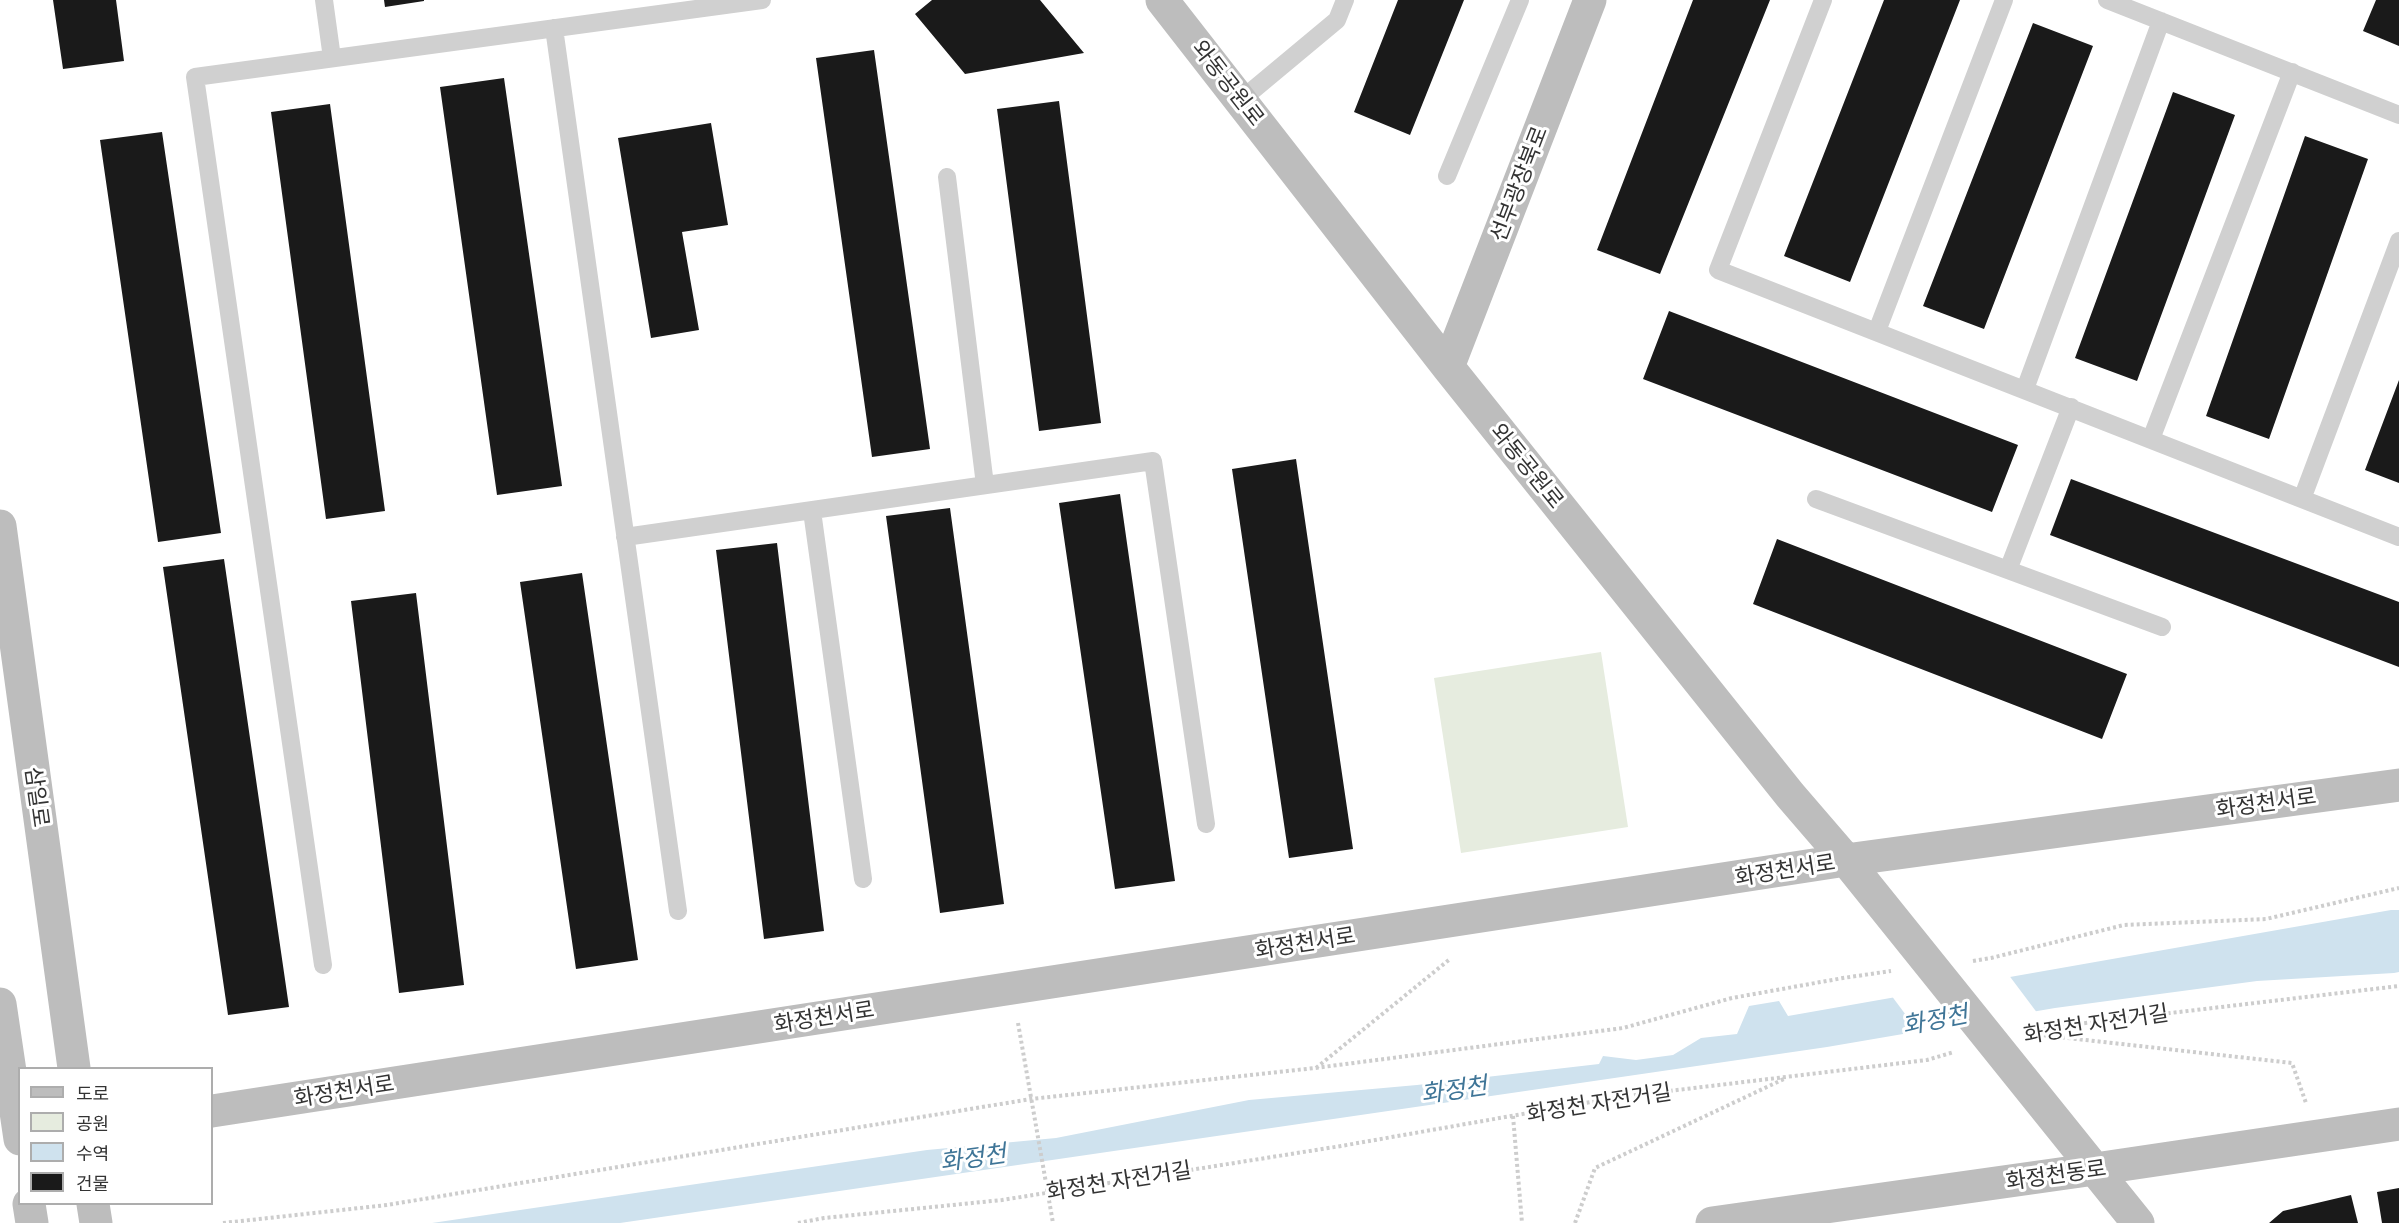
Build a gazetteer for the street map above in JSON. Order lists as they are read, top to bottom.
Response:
{
  "streets": {
    "street": [
      "와동공원로",
      "선부광장북로",
      "삼일로",
      "화정천서로",
      "화정천동로"
    ],
    "path": ["화정천 자전거길"]
  },
  "crossings": [
    ["와동공원로", "선부광장북로"],
    ["와동공원로", "화정천서로"],
    ["와동공원로", "화정천동로"],
    ["화정천 자전거길", "화정천동로"]
  ],
  "water": ["화정천"],
  "legend": [
    "도로",
    "공원",
    "수역",
    "건물"
  ]
}
